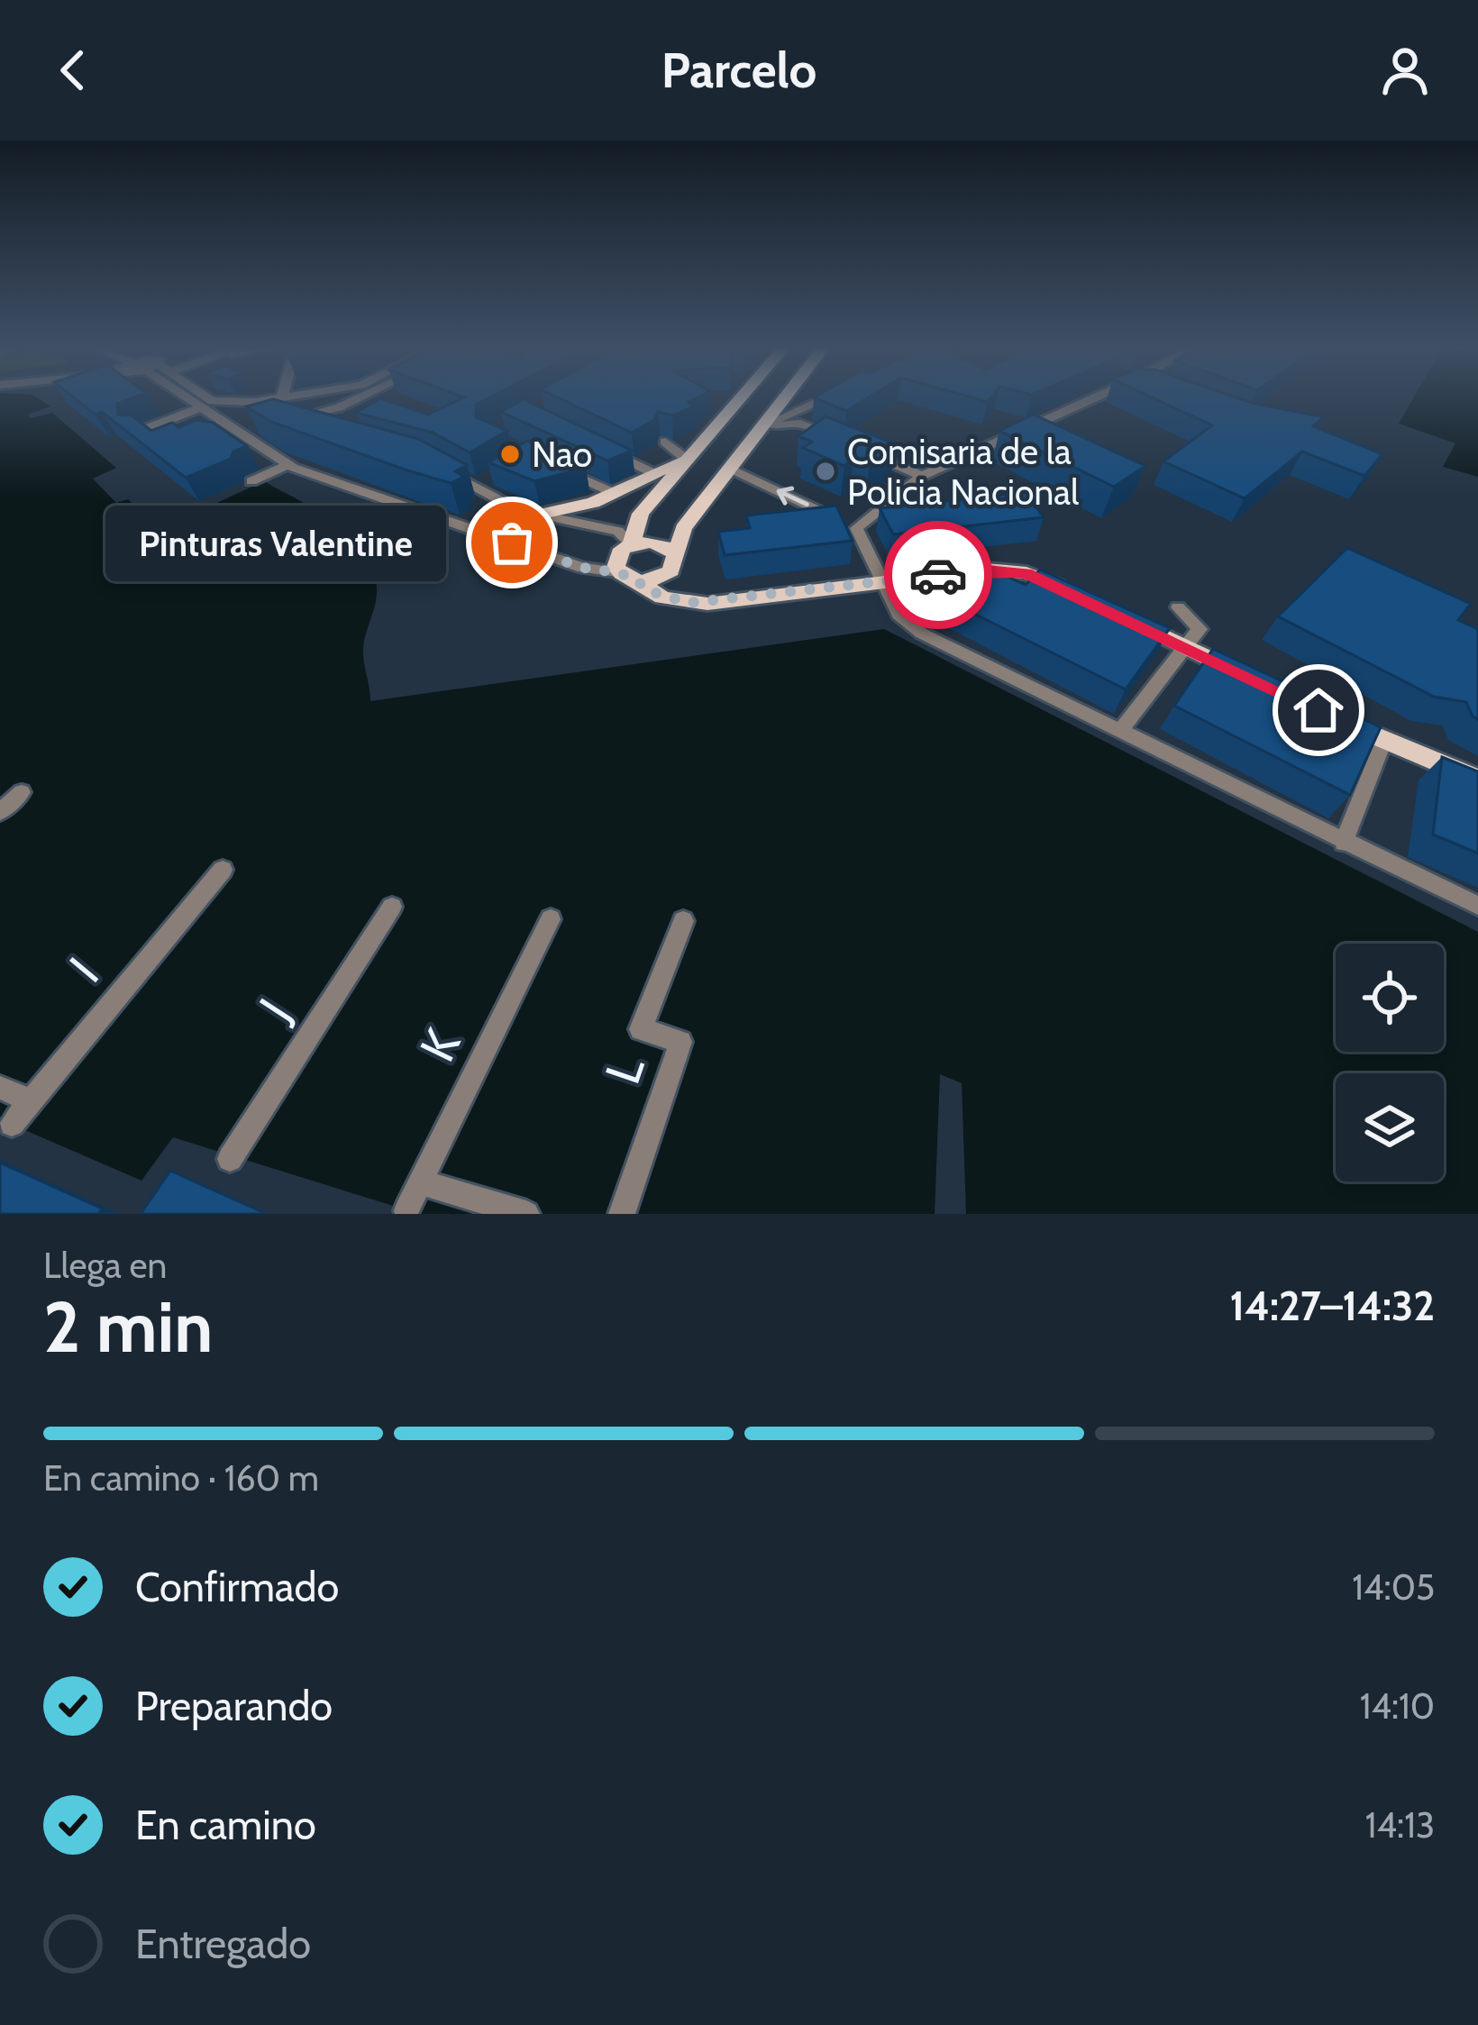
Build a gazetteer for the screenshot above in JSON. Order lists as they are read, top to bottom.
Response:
{
  "streets": {
    "street": [
      "I",
      "J",
      "K",
      "L"
    ]
  },
  "places": ["Nao", "Comisaria de la Policia Nacional", "Pinturas Valentine"],
  "page": {
    "header": "Parcelo",
    "bubble": "Pinturas Valentine",
    "heading": ["2 min", "Llega en", "14:27–14:32"],
    "bar": "En camino · 160 m",
    "list": [
      ["Confirmado", "14:05"],
      ["Preparando", "14:10"],
      ["En camino", "14:13"],
      "Entregado"
    ]
  }
}
